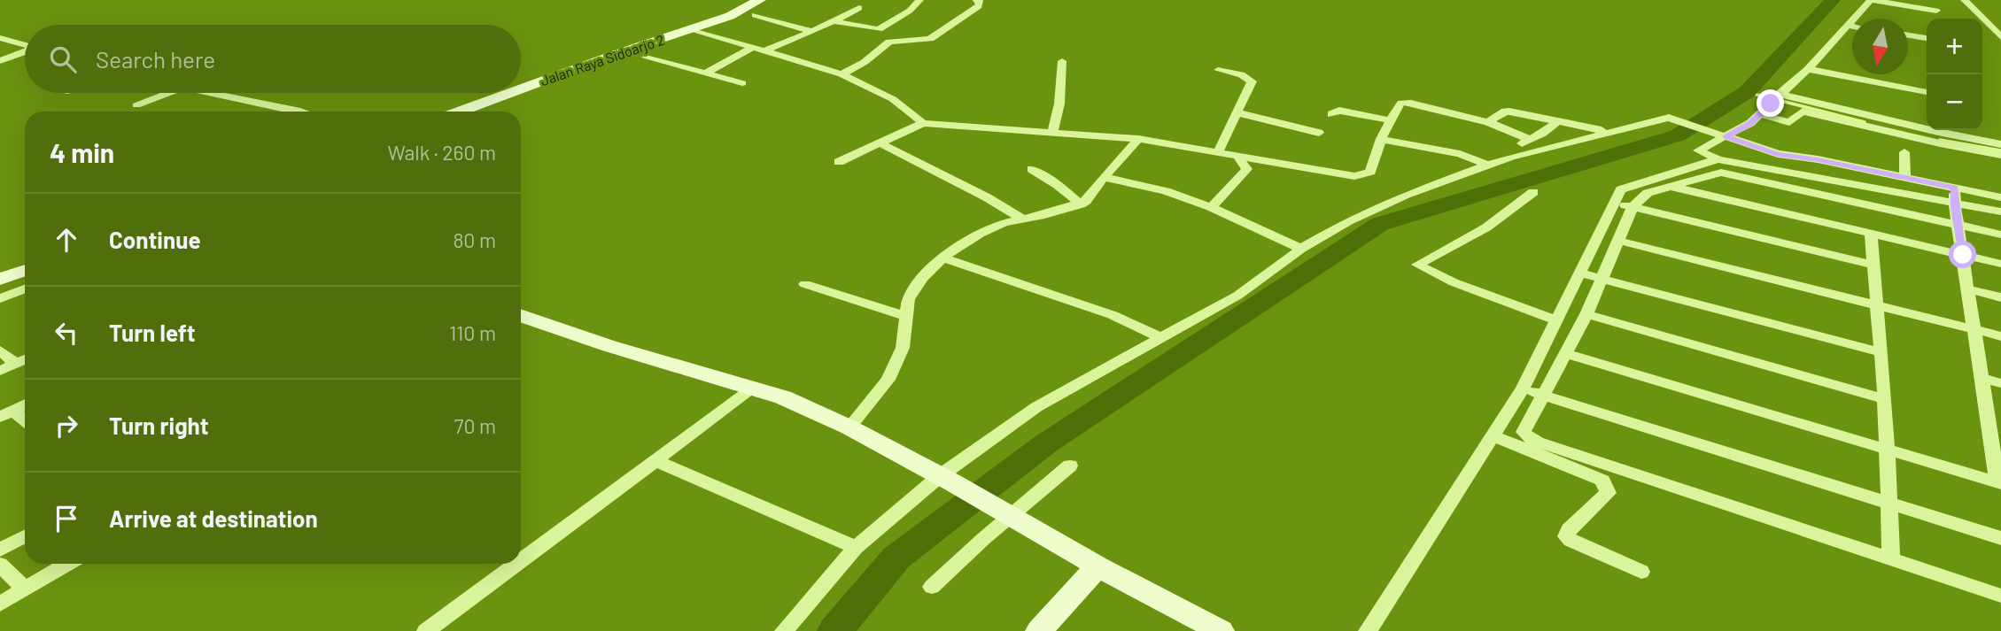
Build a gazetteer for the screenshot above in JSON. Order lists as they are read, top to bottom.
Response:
{
  "streets": {
    "street": ["Jalan Raya Sidoarjo 2"]
  },
  "north": "bottom",
  "page": {
    "map_buttons": ["+", "−"],
    "search": "Search here",
    "heading": ["4 min", "Walk · 260 m"],
    "list": [
      ["Continue", "80 m"],
      ["Turn left", "110 m"],
      ["Turn right", "70 m"],
      "Arrive at destination"
    ]
  }
}
